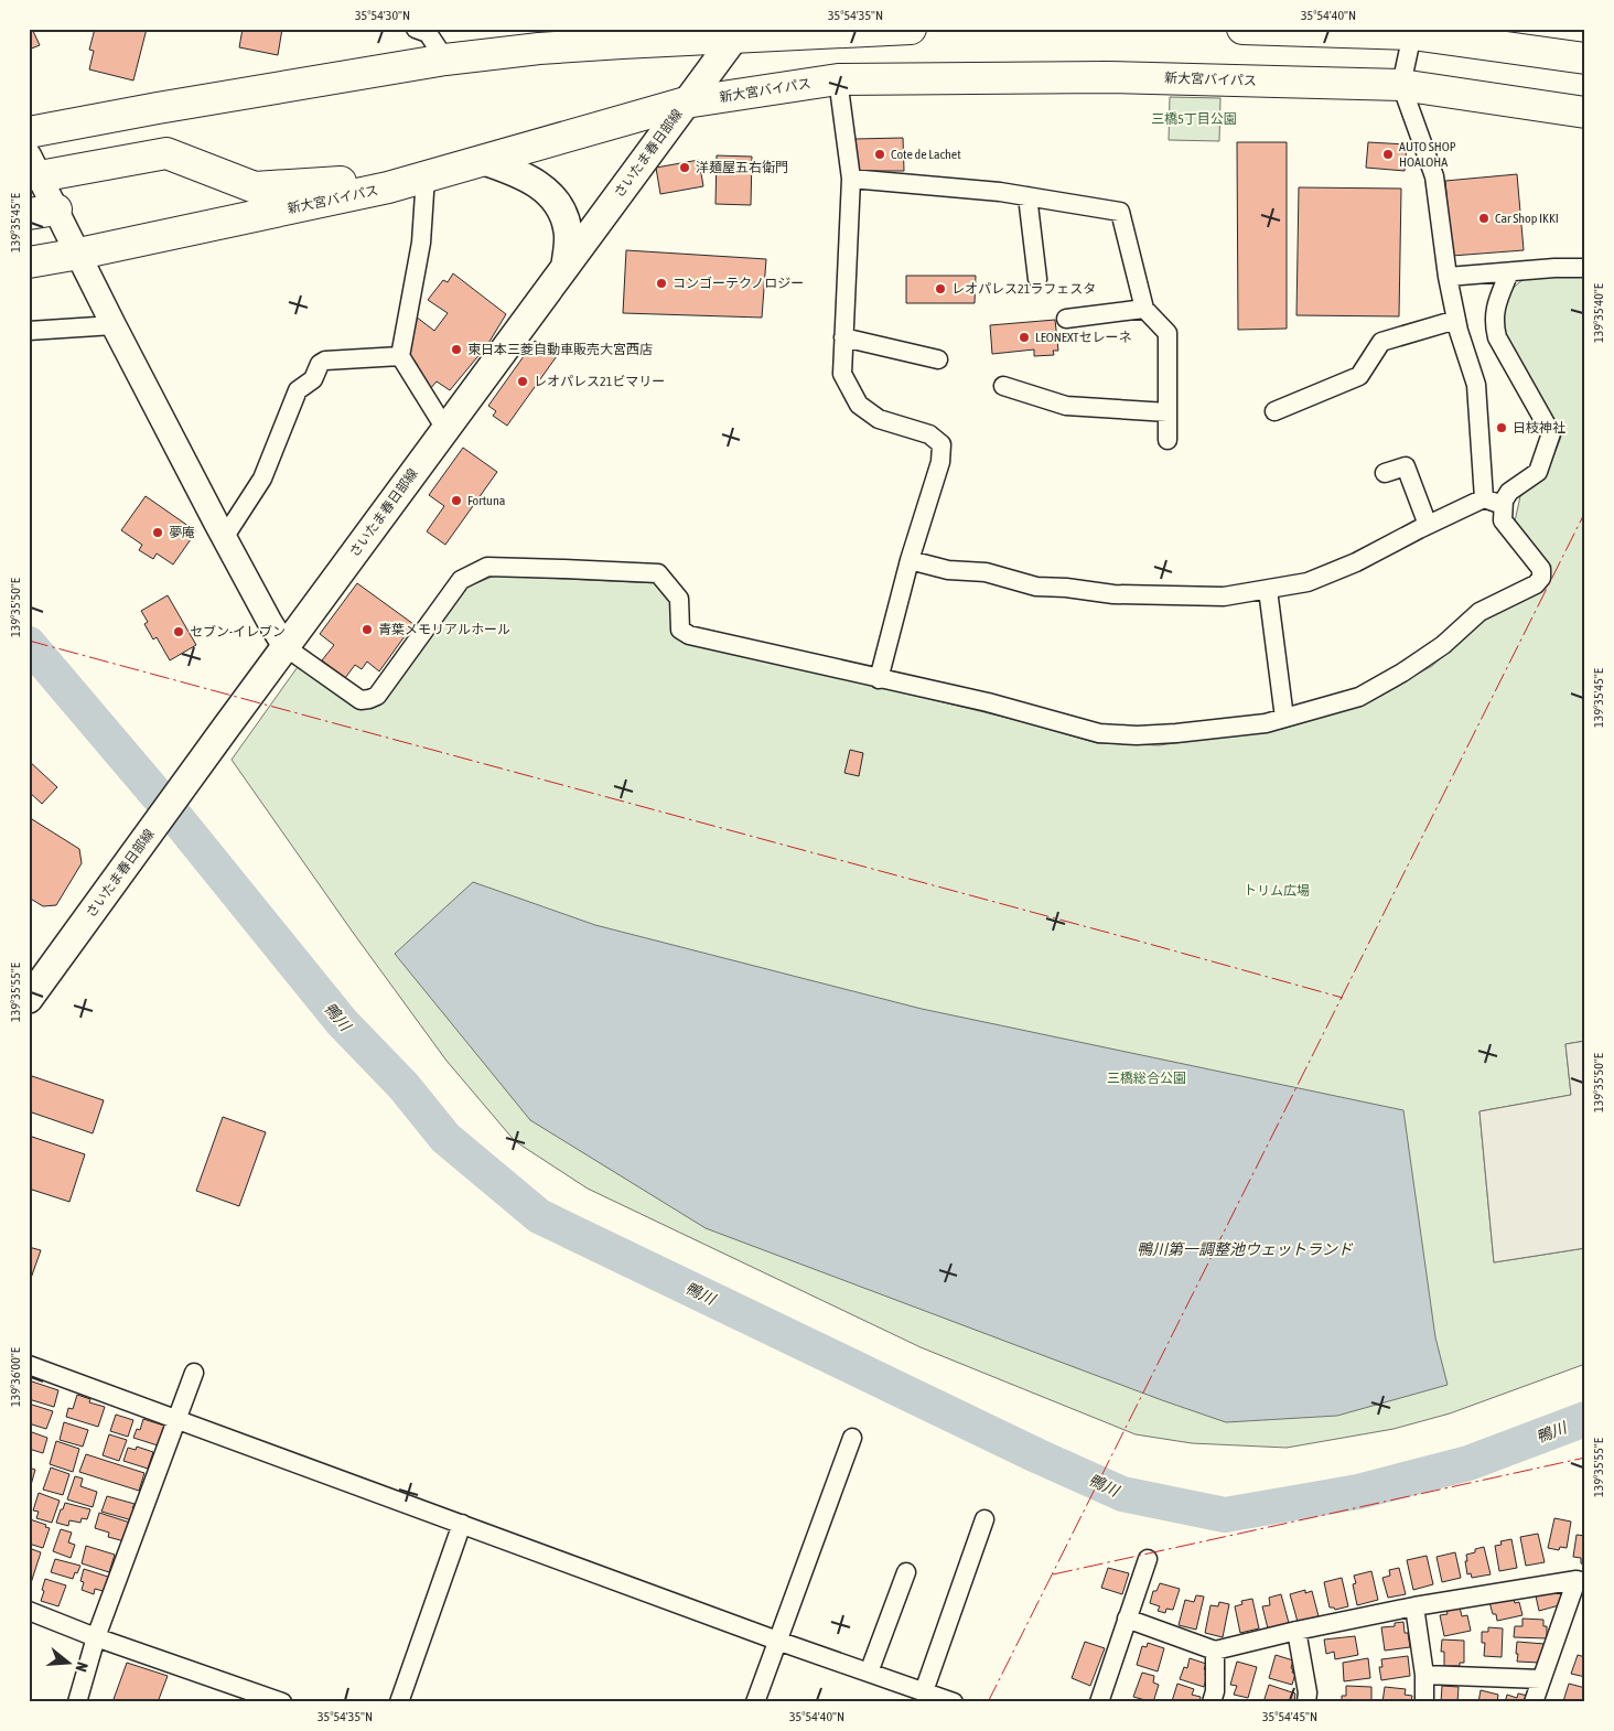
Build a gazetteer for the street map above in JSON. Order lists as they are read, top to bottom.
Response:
{
  "streets": {
    "highway": ["新大宮バイパス"],
    "main road": ["さいたま春日部線"]
  },
  "crossings": [
    ["新大宮バイパス", "さいたま春日部線"]
  ],
  "water": ["鴨川", "鴨川第一調整池ウェットランド"],
  "parks": ["三橋5丁目公園", "トリム広場", "三橋総合公園"],
  "places": [
    "Cote de Lachet",
    "AUTO SHOP HOALOHA",
    "洋麺屋五右衛門",
    "Car Shop IKKI",
    "コンゴーテクノロジー",
    "レオパレス21ラフェスタ",
    "LEONEXTセレーネ",
    "東日本三菱自動車販売大宮西店",
    "レオパレス21ビマリー",
    "日枝神社",
    "Fortuna",
    "夢庵",
    "青葉メモリアルホール",
    "セブン-イレブン"
  ],
  "north": "right",
  "coordinates": [
    "35°54'30\"N",
    "35°54'35\"N",
    "35°54'40\"N",
    "139°35'45\"E",
    "139°35'40\"E",
    "139°35'50\"E",
    "139°35'55\"E",
    "139°36'00\"E",
    "35°54'45\"N"
  ]
}
